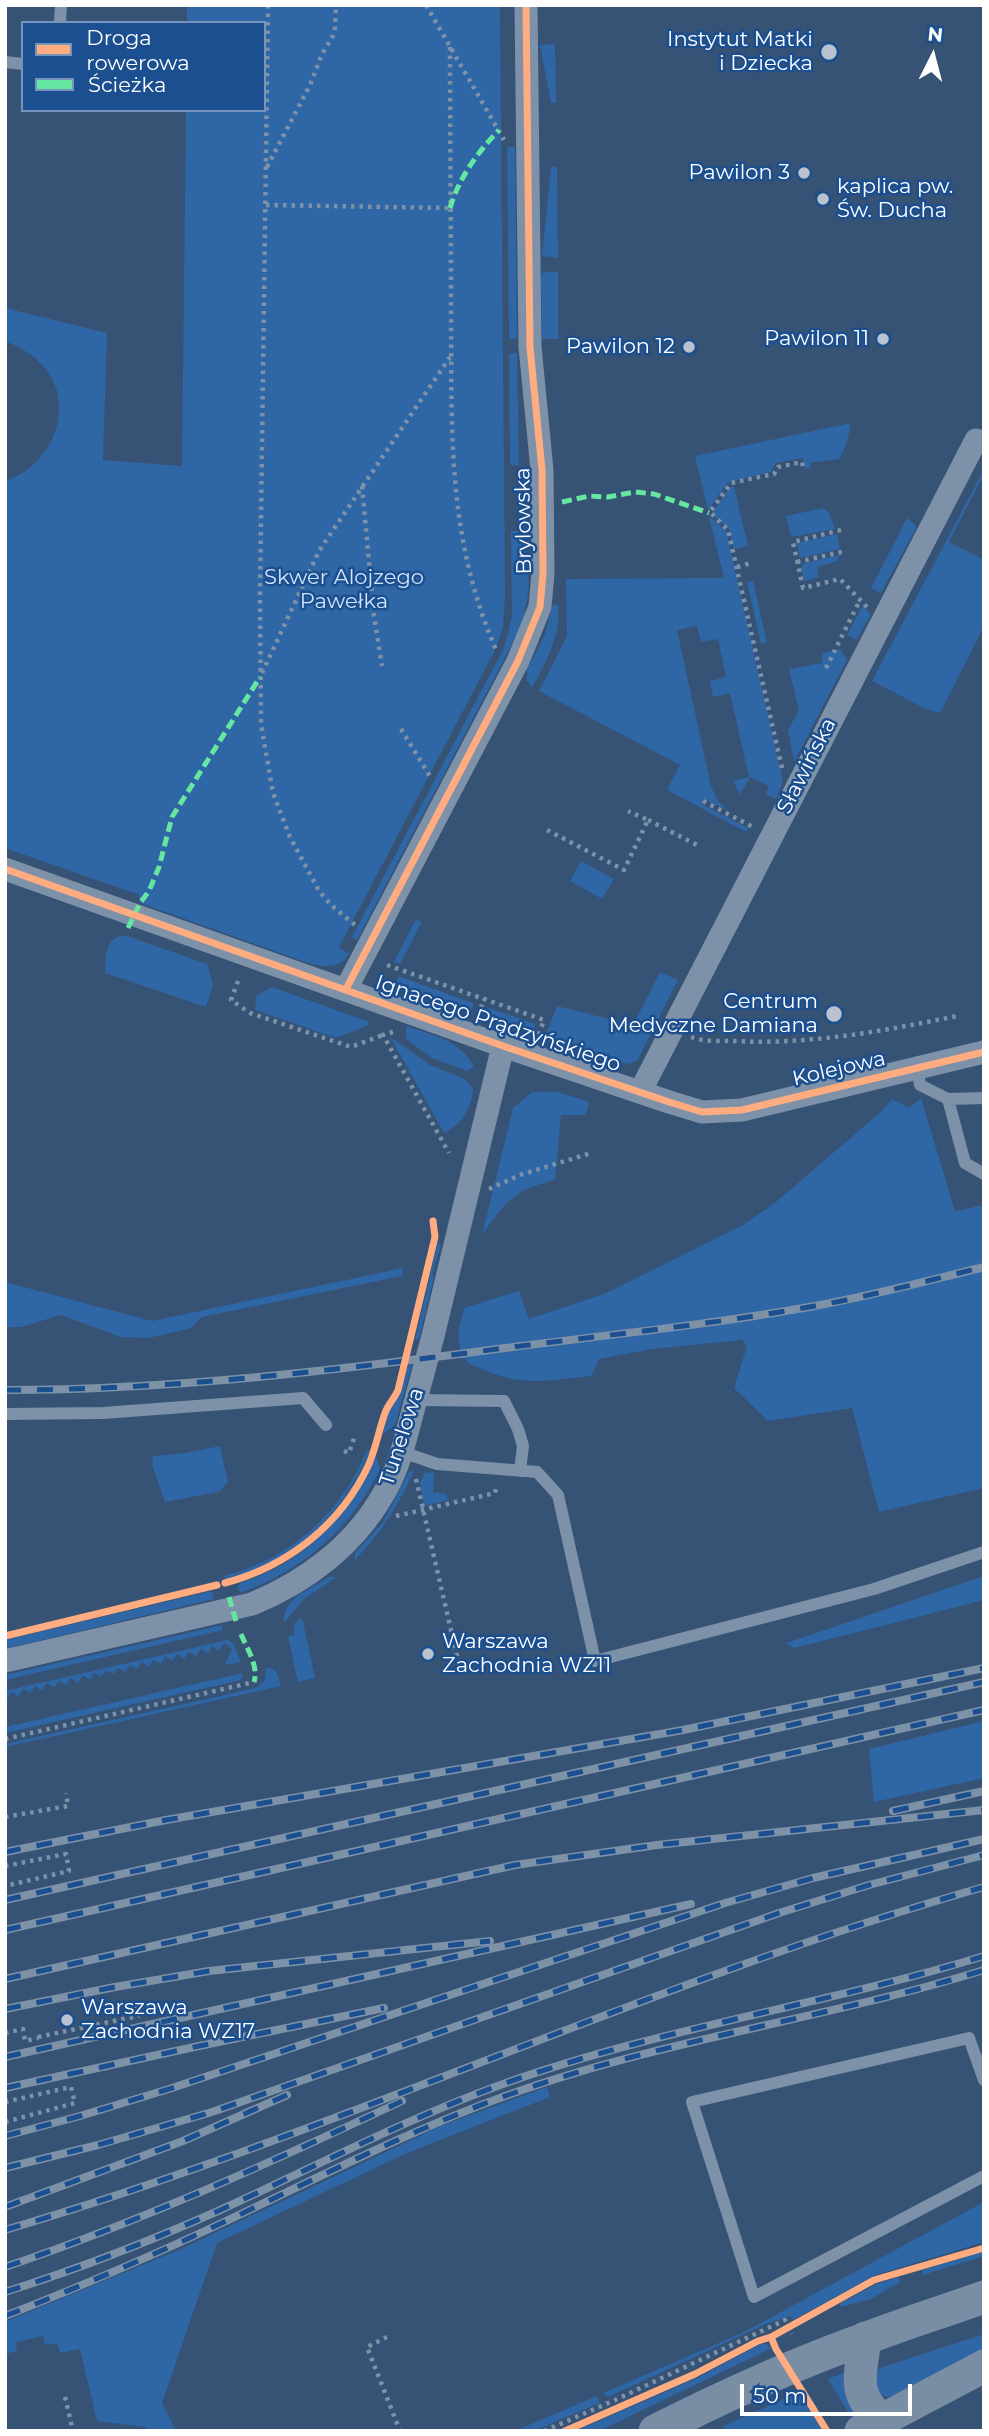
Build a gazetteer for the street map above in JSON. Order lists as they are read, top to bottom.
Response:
{
  "streets": {
    "street": [
      "Brylowska",
      "Sławińska",
      "Ignacego Prądzyńskiego",
      "Kolejowa",
      "Tunelowa"
    ]
  },
  "crossings": [
    ["Brylowska", "Ignacego Prądzyńskiego"],
    ["Sławińska", "Ignacego Prądzyńskiego"],
    ["Ignacego Prądzyńskiego", "Kolejowa"],
    ["Ignacego Prądzyńskiego", "Tunelowa"]
  ],
  "parks": ["Skwer Alojzego Pawełka"],
  "places": [
    "Instytut Matki i Dziecka",
    "Pawilon 3",
    "kaplica pw. Św. Ducha",
    "Pawilon 11",
    "Pawilon 12",
    "Centrum Medyczne Damiana",
    "Warszawa Zachodnia WZ11",
    "Warszawa Zachodnia WZ17"
  ],
  "legend": ["Droga rowerowa", "Ścieżka"],
  "scale_bar": "50 m",
  "north": "top"
}
